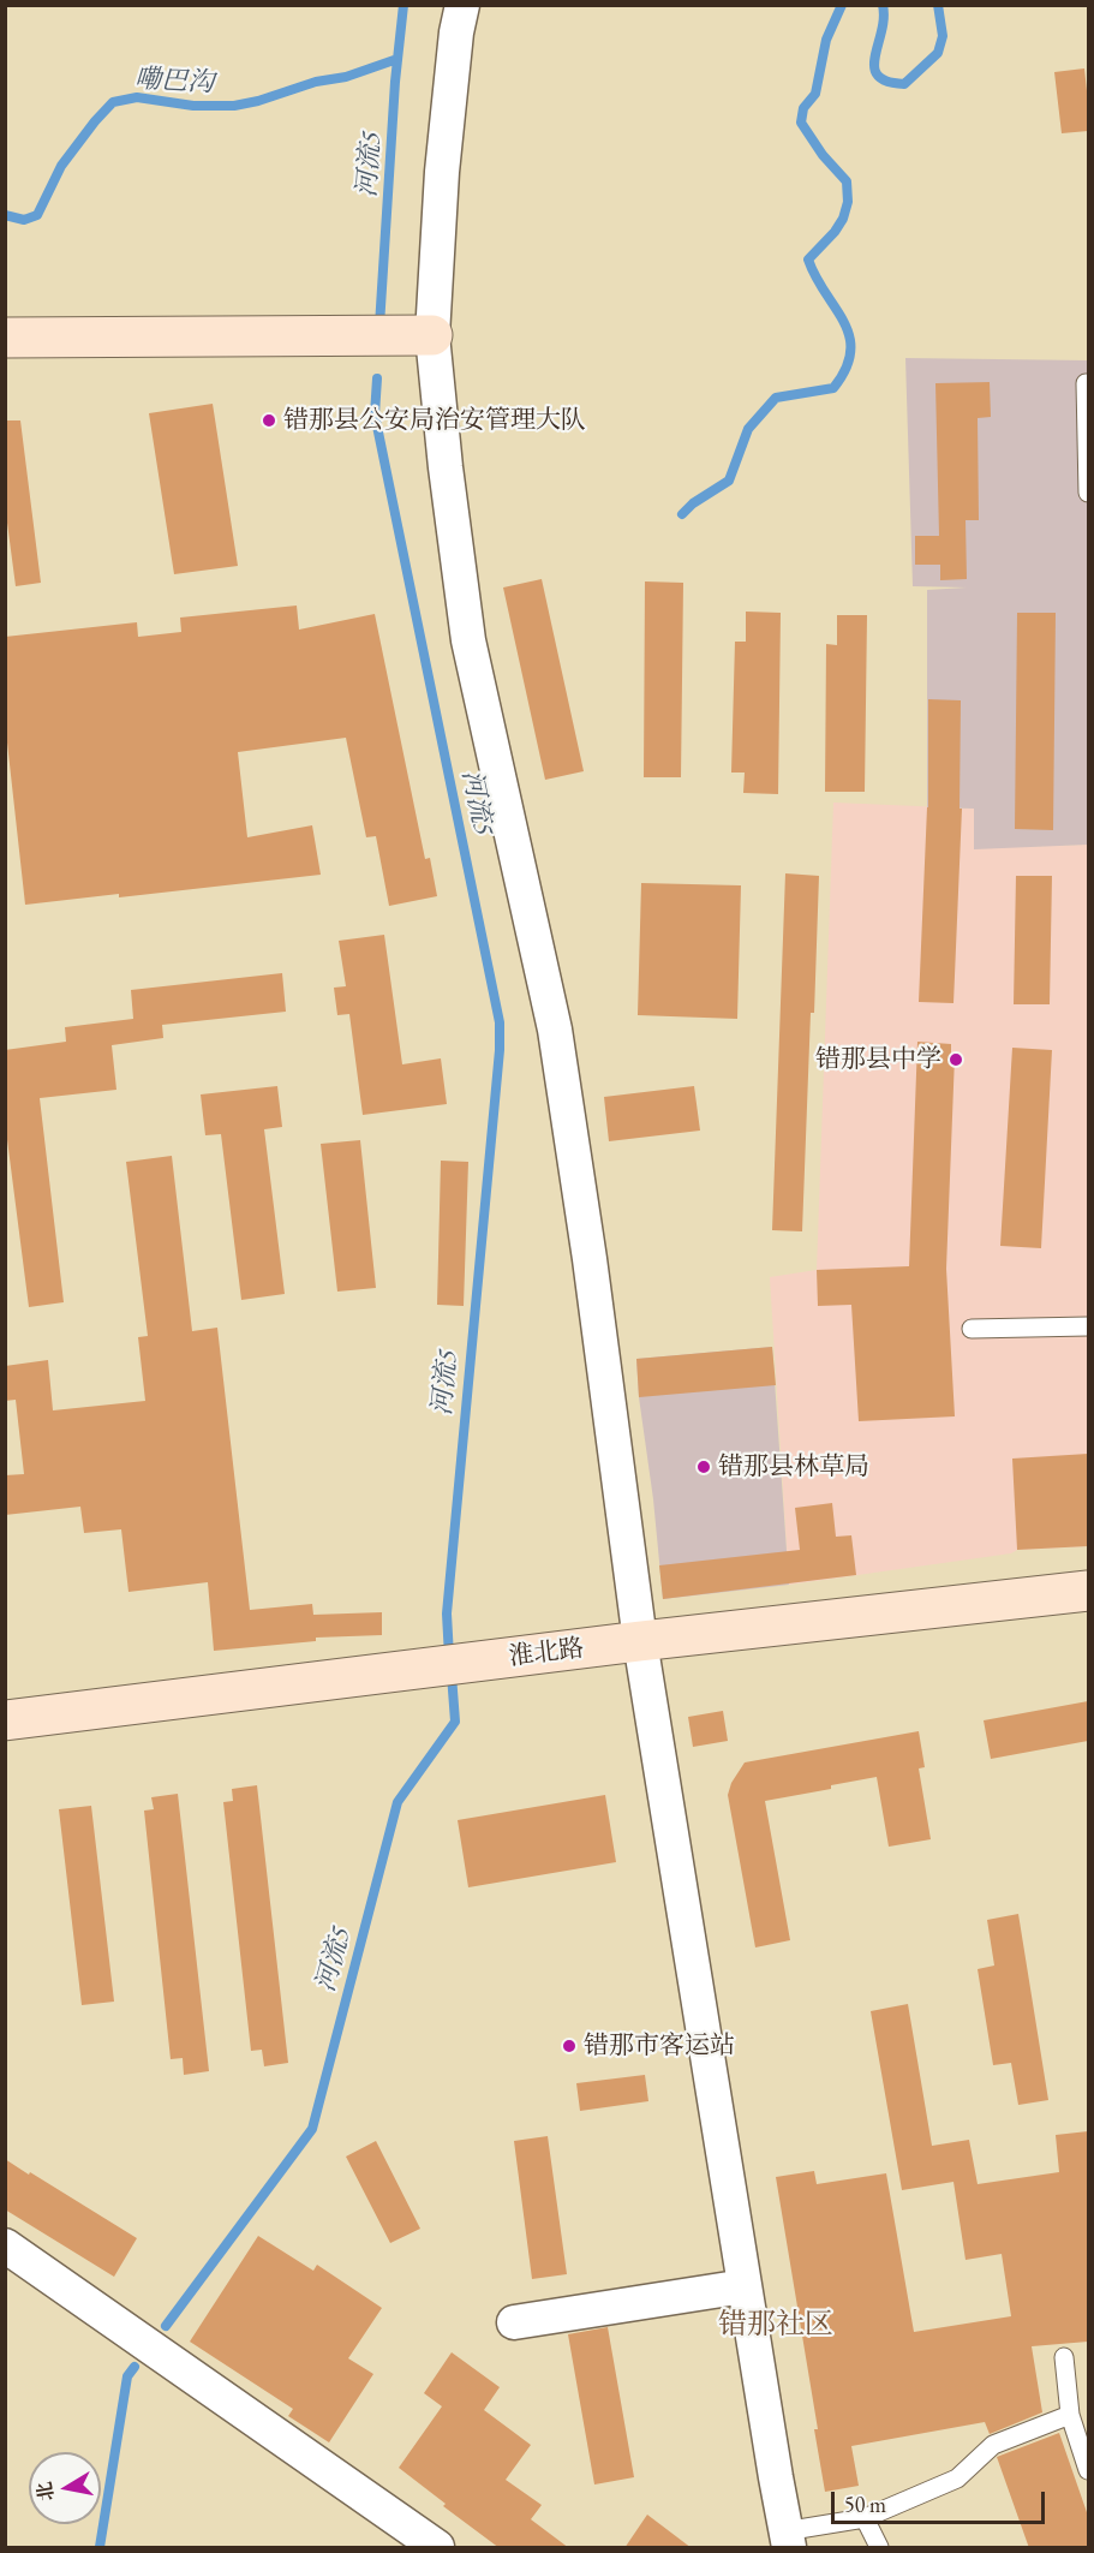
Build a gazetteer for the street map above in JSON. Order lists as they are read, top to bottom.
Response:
{
  "streets": {
    "street": ["淮北路"]
  },
  "districts": ["错那社区"],
  "water": ["嘞巴沟", "河流5"],
  "places": [
    "错那县公安局治安管理大队",
    "错那县中学",
    "错那县林草局",
    "错那市客运站"
  ],
  "scale_bar": "50 m",
  "north": "left"
}
